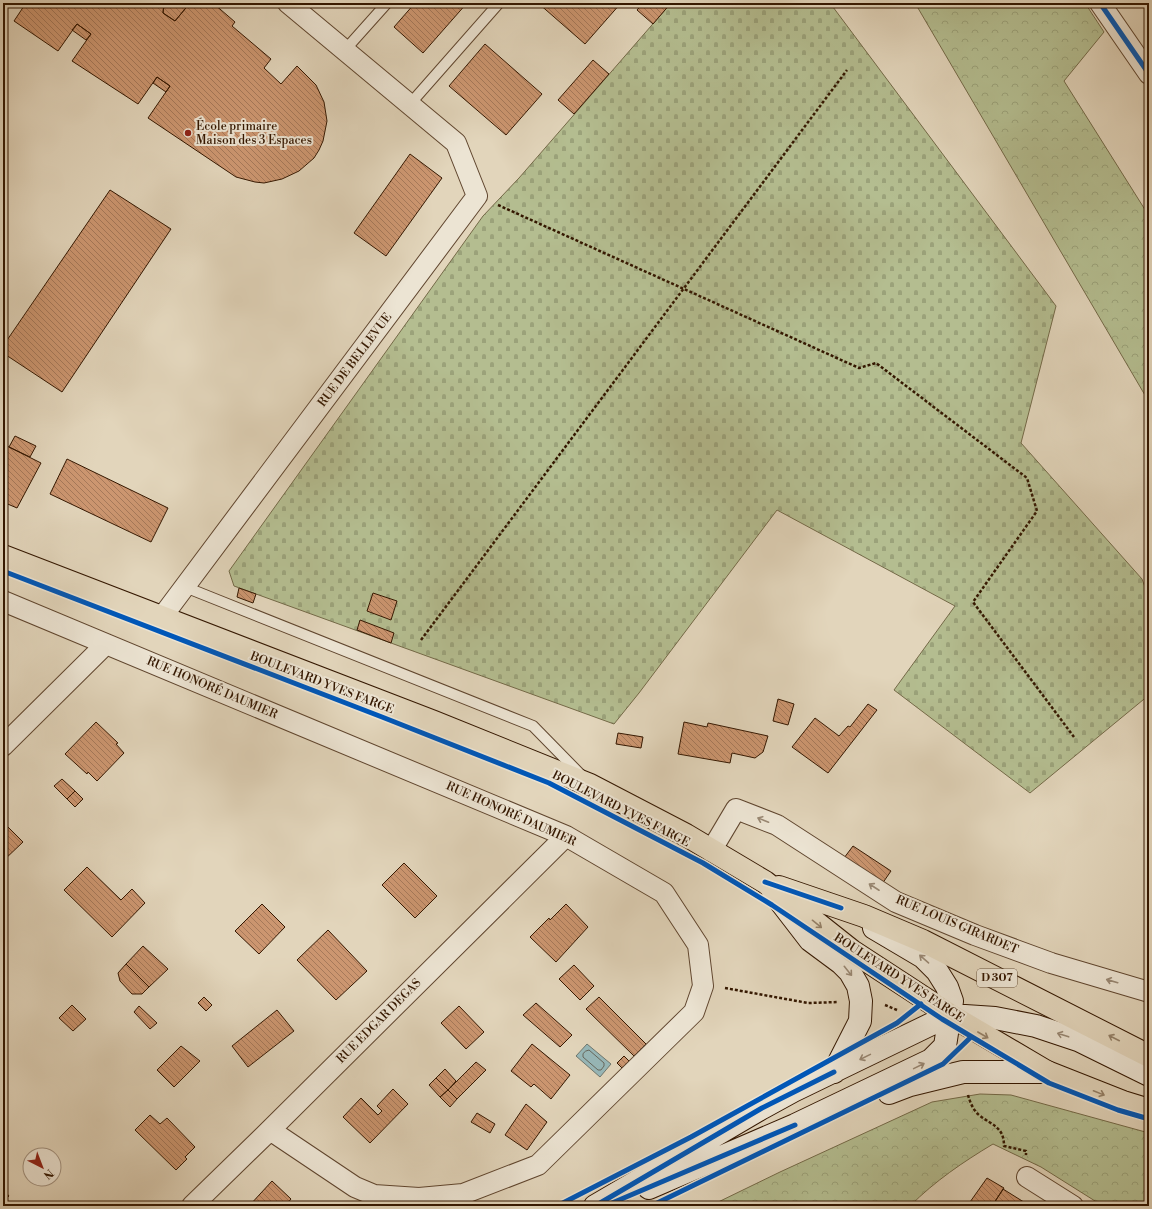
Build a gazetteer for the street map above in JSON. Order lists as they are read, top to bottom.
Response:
{
  "streets": {
    "main road": ["BOULEVARD YVES FARGE", "D 307"],
    "street": [
      "RUE DE BELLEVUE",
      "RUE HONORÉ DAUMIER",
      "RUE LOUIS GIRARDET",
      "RUE EDGAR DEGAS"
    ]
  },
  "crossings": [
    ["RUE DE BELLEVUE", "BOULEVARD YVES FARGE"],
    ["BOULEVARD YVES FARGE", "RUE LOUIS GIRARDET"],
    ["RUE HONORÉ DAUMIER", "RUE EDGAR DEGAS"]
  ],
  "places": ["École primaire Maison des 3 Espaces"],
  "north": "bottom right"
}
